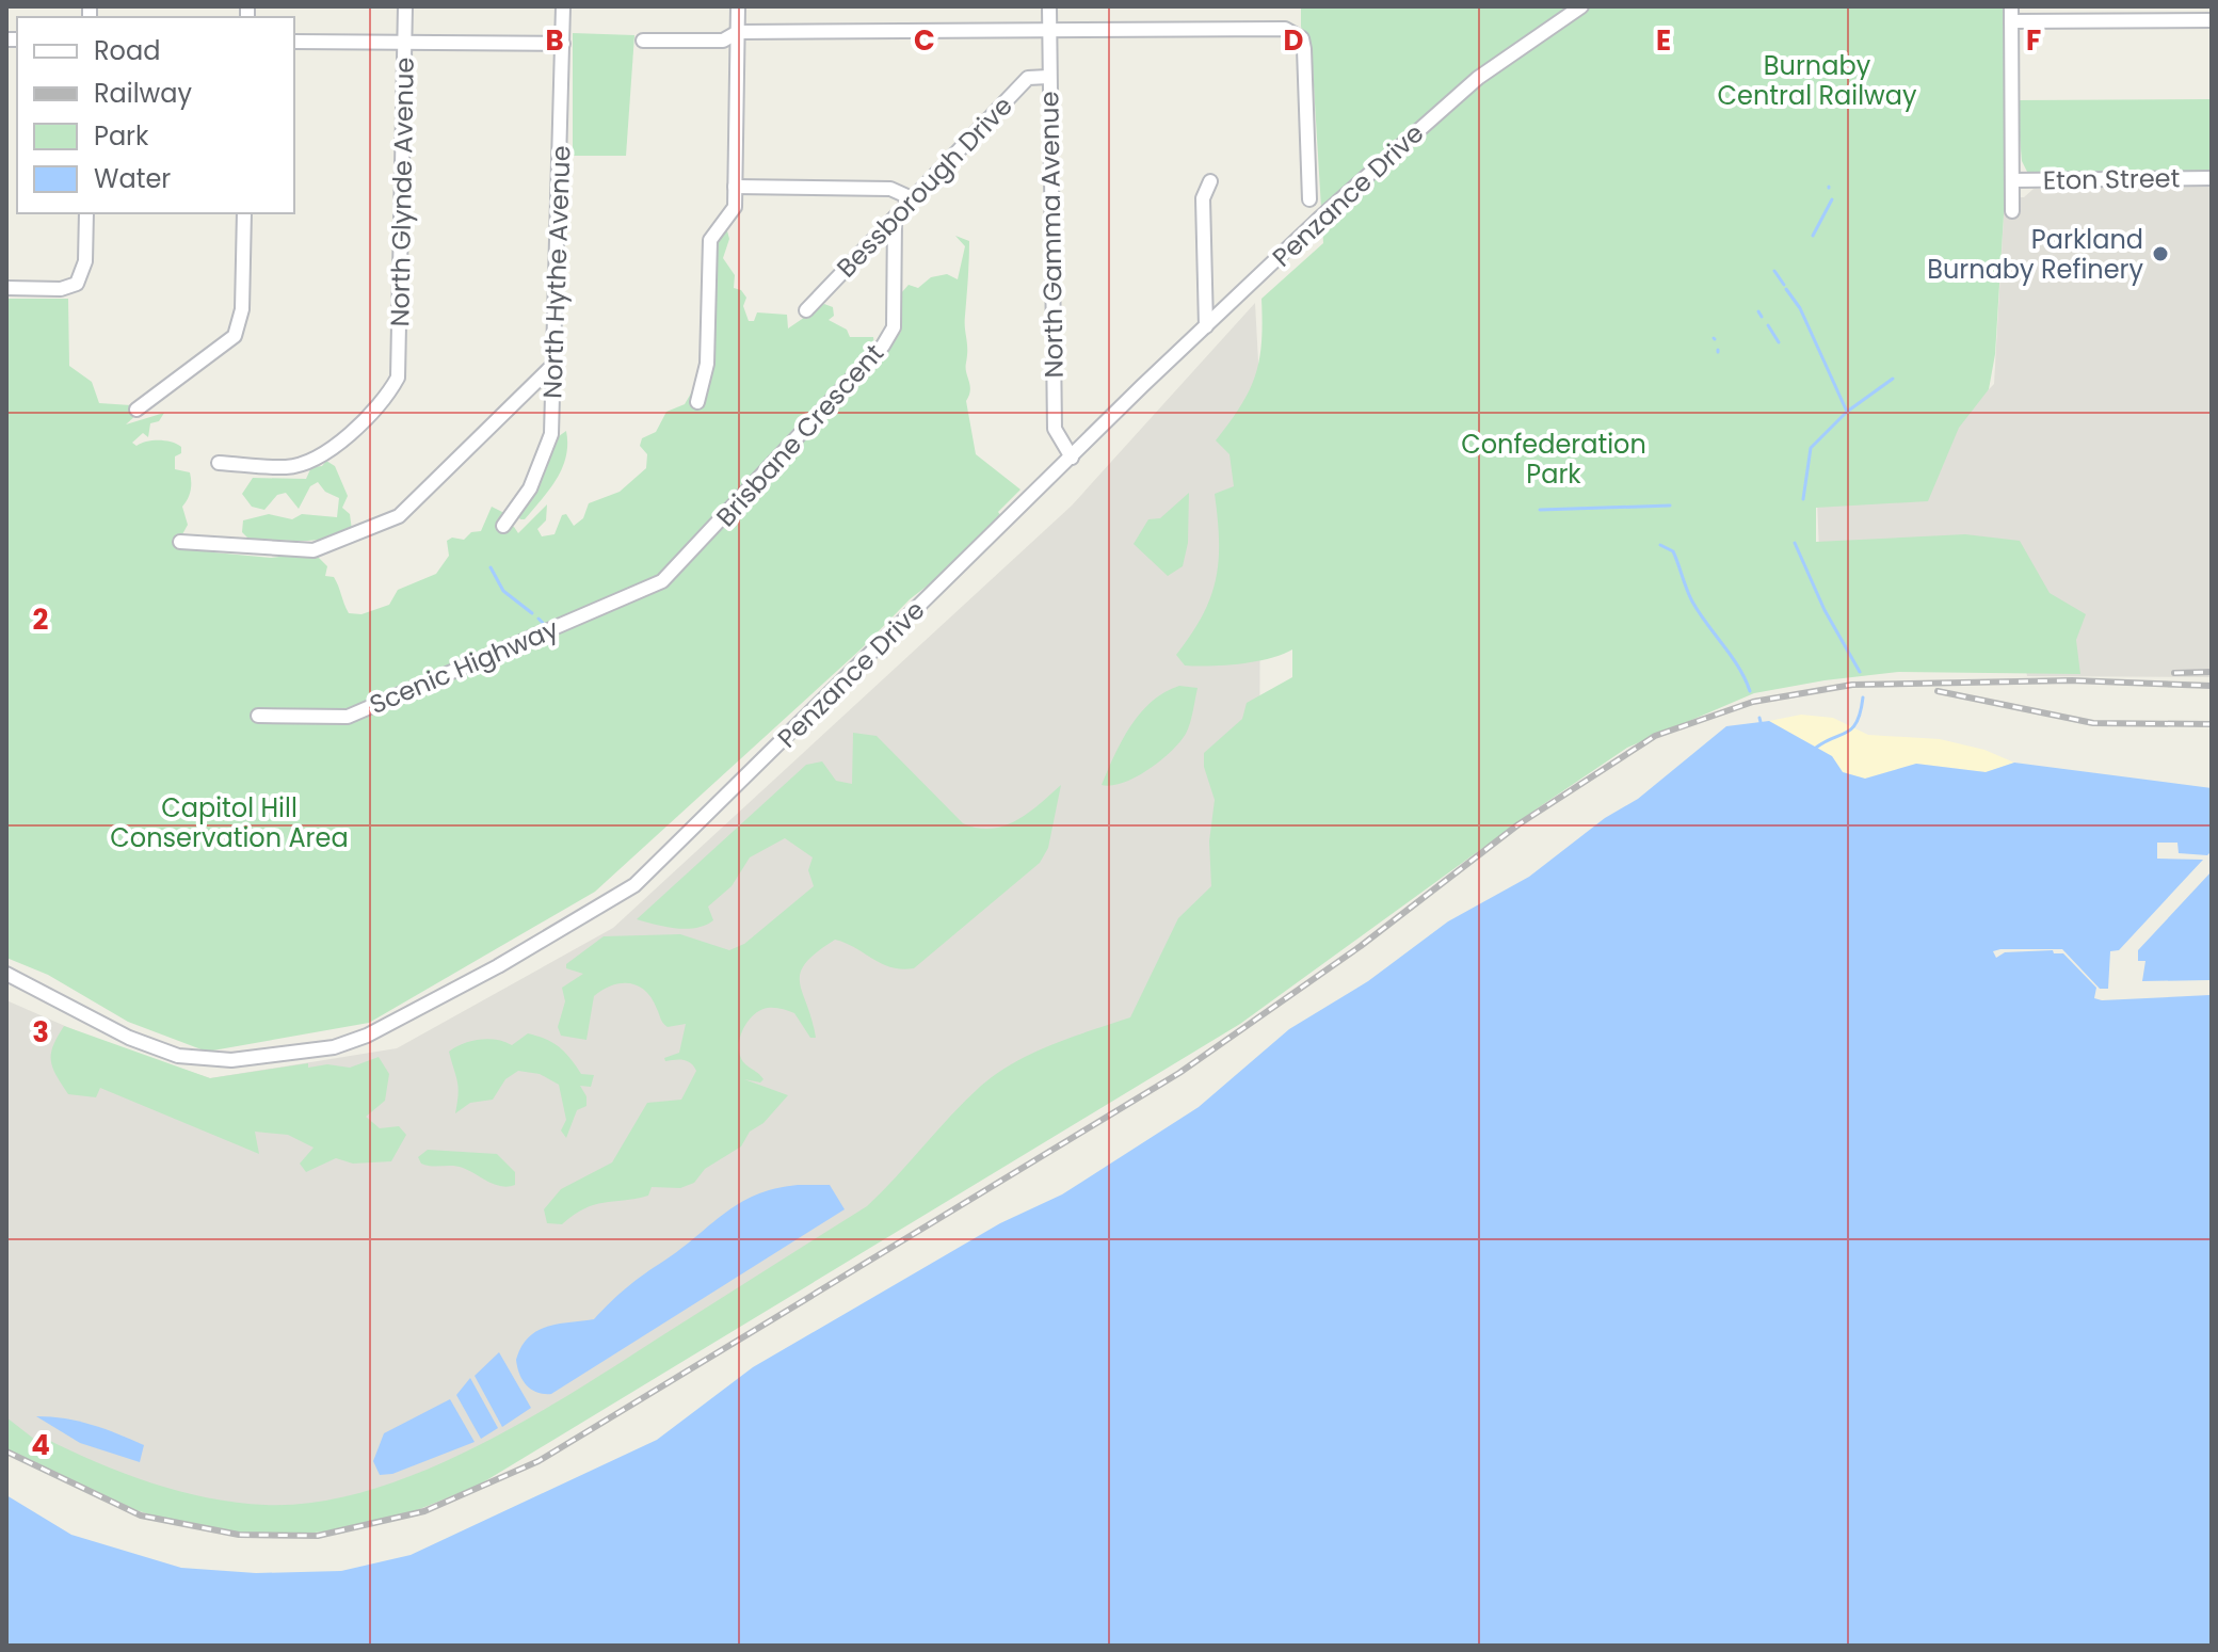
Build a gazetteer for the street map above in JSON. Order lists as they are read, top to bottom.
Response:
{
  "streets": {
    "street": [
      "Eton Street",
      "Bessborough Drive",
      "North Glynde Avenue",
      "Penzance Drive",
      "North Gamma Avenue",
      "North Hythe Avenue",
      "Brisbane Crescent",
      "Scenic Highway"
    ]
  },
  "crossings": [
    ["Bessborough Drive", "North Gamma Avenue"],
    ["Bessborough Drive", "Brisbane Crescent"],
    ["Penzance Drive", "North Gamma Avenue"],
    ["Brisbane Crescent", "Scenic Highway"]
  ],
  "parks": ["Burnaby Central Railway", "Confederation Park", "Capitol Hill Conservation Area"],
  "places": ["Parkland Burnaby Refinery"],
  "legend": [
    "Road",
    "Railway",
    "Park",
    "Water"
  ],
  "grid": {
    "columns": [
      "B",
      "C",
      "D",
      "E",
      "F"
    ],
    "rows": ["2", "3", "4"]
  }
}
